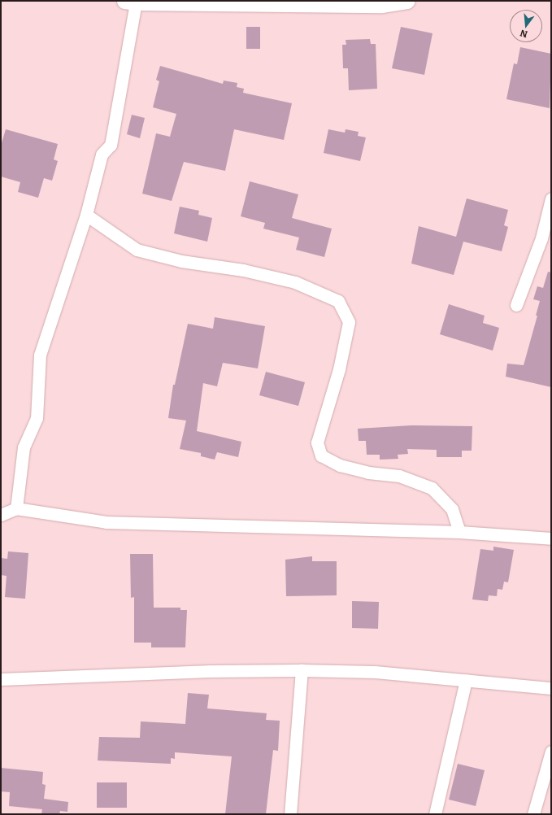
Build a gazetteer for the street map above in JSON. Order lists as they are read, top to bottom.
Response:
{
  "north": "bottom"
}
